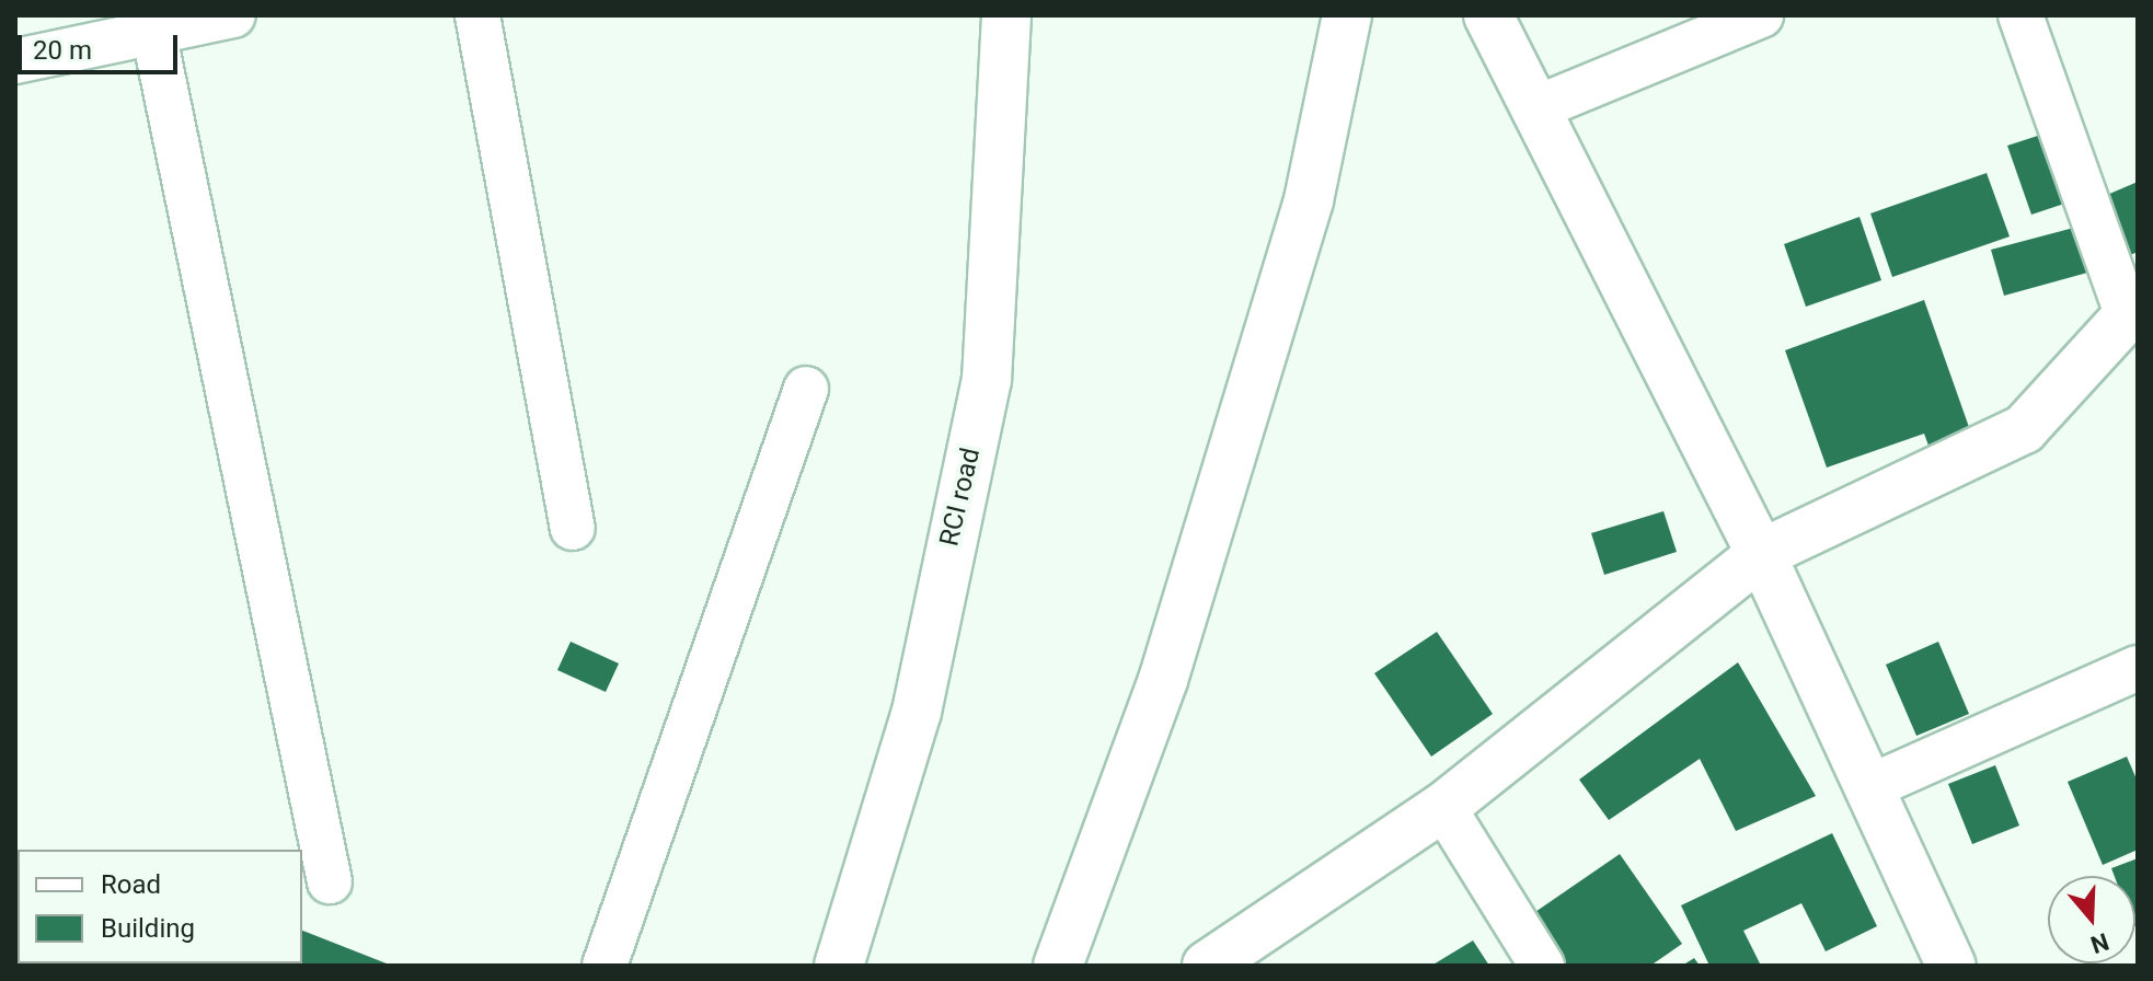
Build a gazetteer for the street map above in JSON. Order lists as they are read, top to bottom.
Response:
{
  "streets": {
    "street": ["RCI road"]
  },
  "legend": ["Road", "Building"],
  "scale_bar": "20 m",
  "north": "bottom"
}
